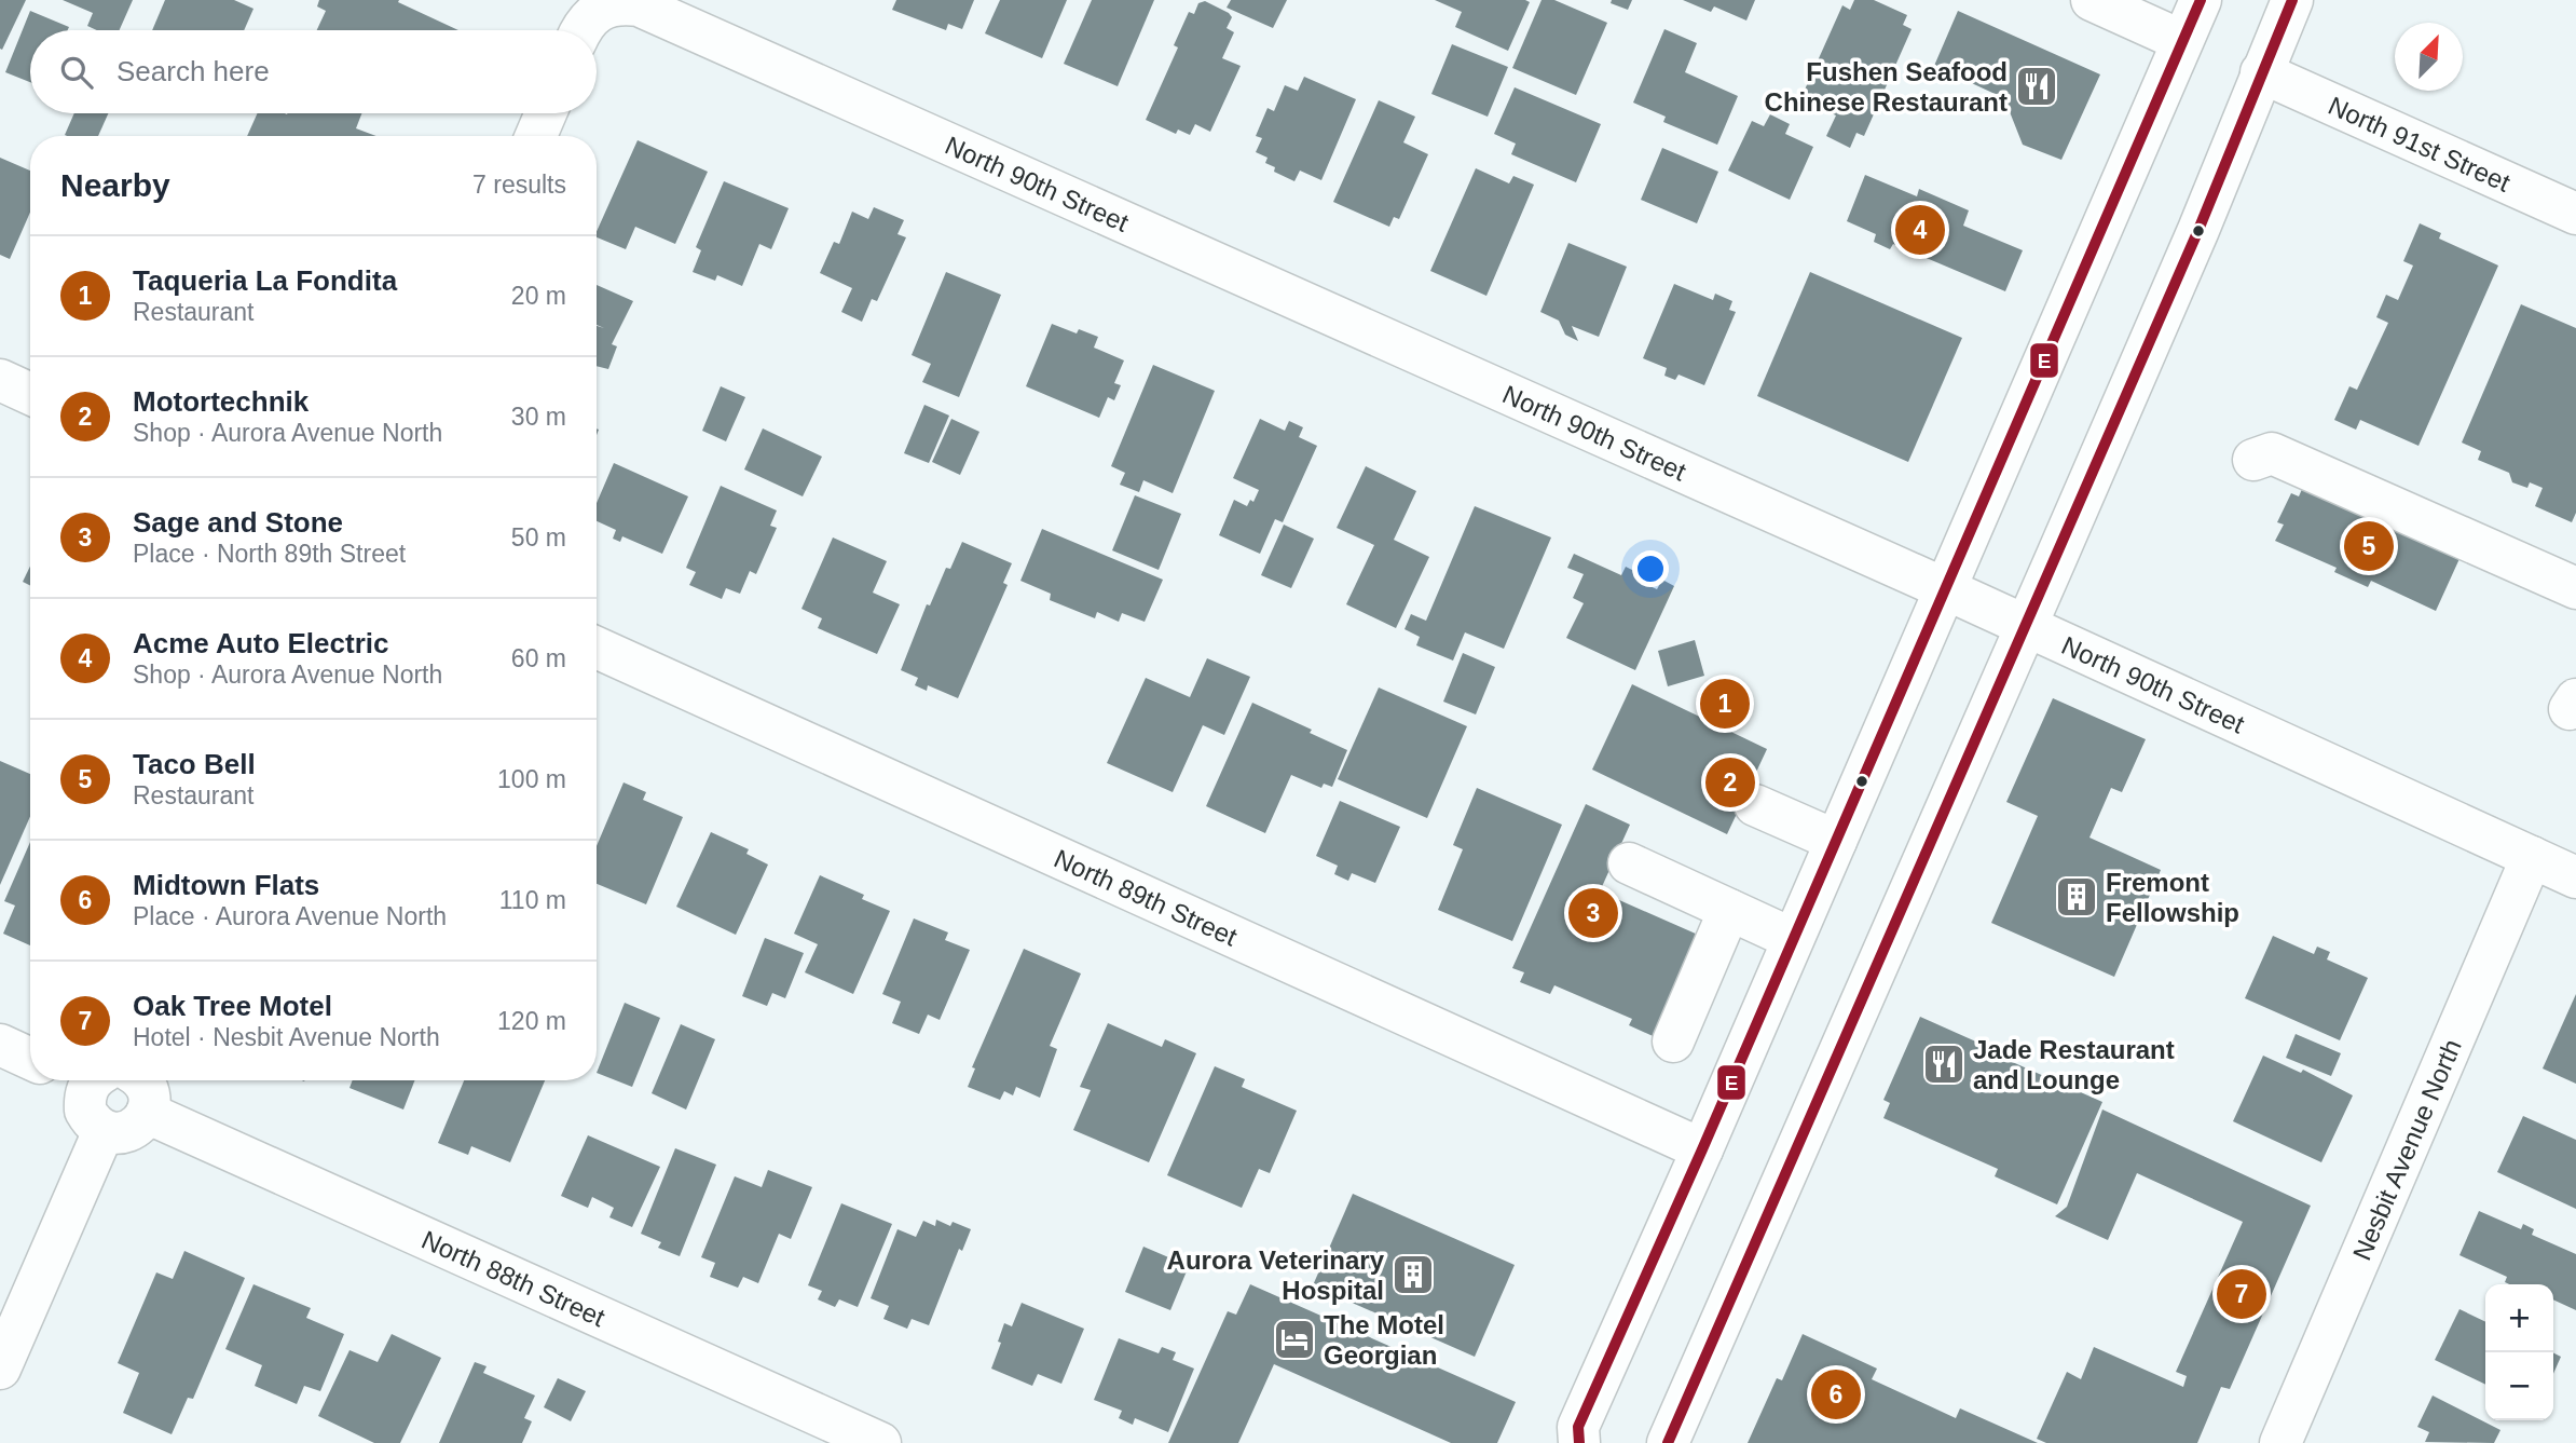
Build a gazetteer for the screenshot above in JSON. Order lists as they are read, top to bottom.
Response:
{
  "streets": {
    "main road": [
      "North 91st Street",
      "North 90th Street",
      "North 89th Street",
      "Nesbit Avenue North",
      "North 88th Street"
    ]
  },
  "crossings": [
    ["North 90th Street", "Nesbit Avenue North"]
  ],
  "places": {
    "restaurant": ["Fushen Seafood Chinese Restaurant", "Jade Restaurant and Lounge"],
    "building": ["Fremont Fellowship", "Aurora Veterinary Hospital"],
    "hotel": ["The Motel Georgian"]
  },
  "lines": ["transit line E"],
  "north": "top right",
  "page": {
    "search": "Search here",
    "heading": ["Nearby", "7 results"],
    "pins": [
      "4",
      "5",
      "1",
      "2",
      "3",
      "7",
      "6"
    ],
    "list": [
      {
        "mark": "1",
        "name": "Taqueria La Fondita",
        "note": "Restaurant",
        "value": "20 m"
      },
      {
        "mark": "2",
        "name": "Motortechnik",
        "note": "Shop · Aurora Avenue North",
        "value": "30 m"
      },
      {
        "mark": "3",
        "name": "Sage and Stone",
        "note": "Place · North 89th Street",
        "value": "50 m"
      },
      {
        "mark": "4",
        "name": "Acme Auto Electric",
        "note": "Shop · Aurora Avenue North",
        "value": "60 m"
      },
      {
        "mark": "5",
        "name": "Taco Bell",
        "note": "Restaurant",
        "value": "100 m"
      },
      {
        "mark": "6",
        "name": "Midtown Flats",
        "note": "Place · Aurora Avenue North",
        "value": "110 m"
      },
      {
        "mark": "7",
        "name": "Oak Tree Motel",
        "note": "Hotel · Nesbit Avenue North",
        "value": "120 m"
      }
    ],
    "map_buttons": ["+", "−"]
  }
}
